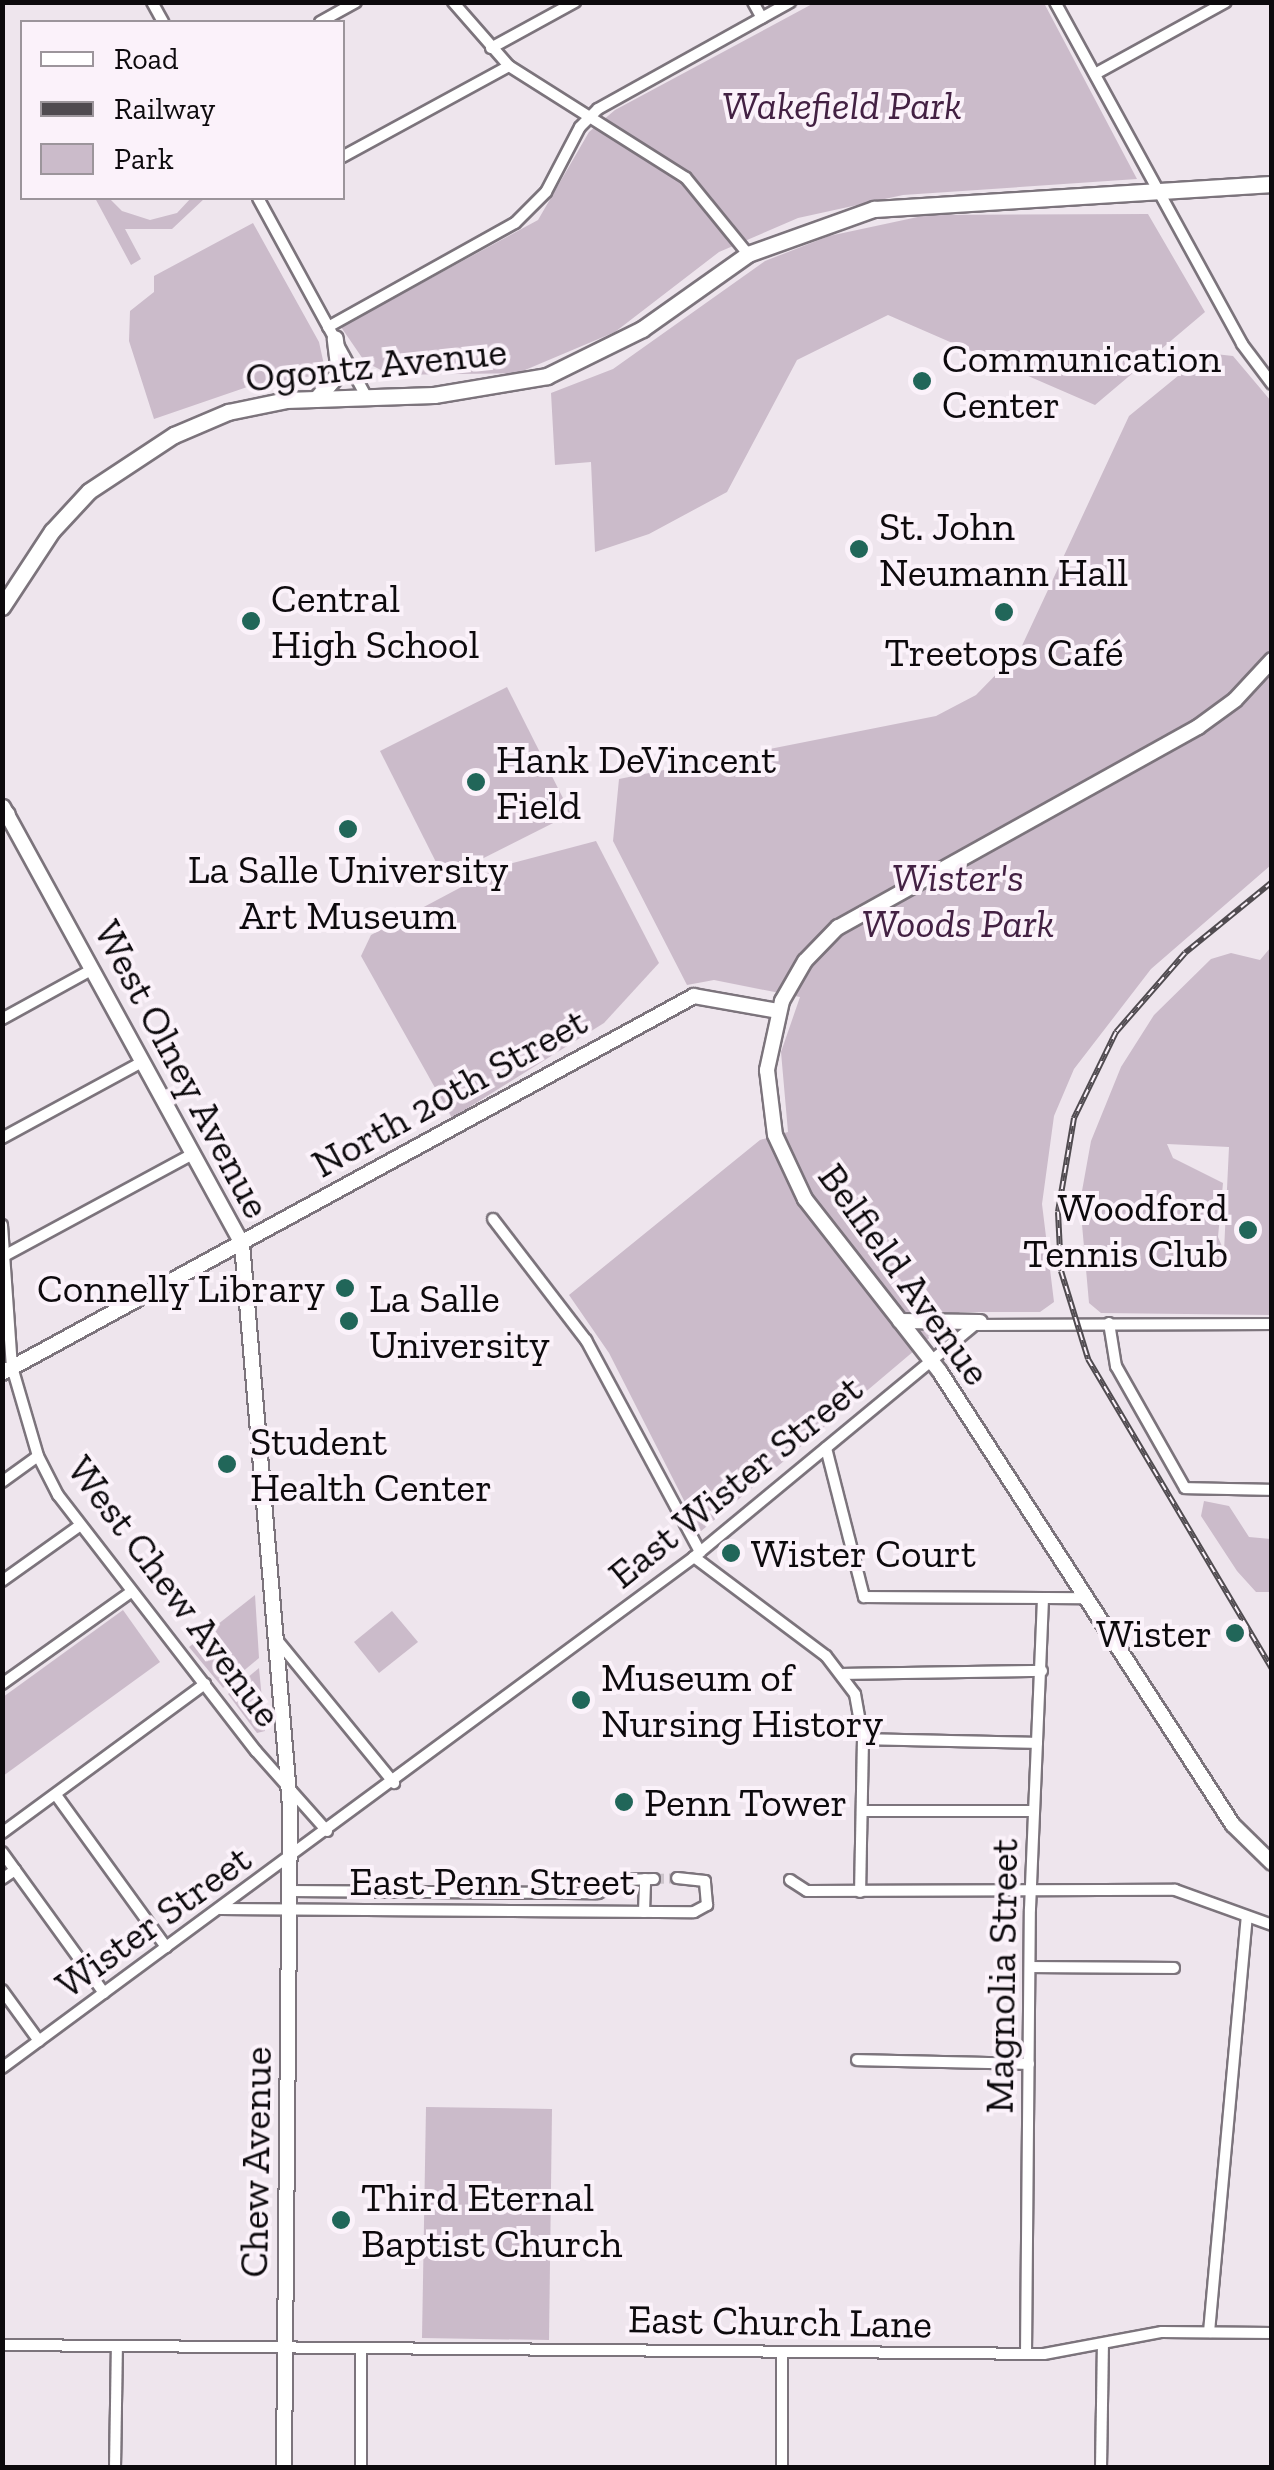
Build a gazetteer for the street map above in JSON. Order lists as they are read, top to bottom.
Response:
{
  "streets": {
    "main road": ["Ogontz Avenue"],
    "street": [
      "West Olney Avenue",
      "North 20th Street",
      "Belfield Avenue",
      "East Wister Street",
      "West Chew Avenue",
      "East Penn Street",
      "Wister Street",
      "Magnolia Street",
      "Chew Avenue",
      "East Church Lane"
    ]
  },
  "crossings": [
    ["West Olney Avenue", "North 20th Street"],
    ["West Olney Avenue", "East Wister Street"],
    ["West Olney Avenue", "West Chew Avenue"],
    ["West Olney Avenue", "Wister Street"],
    ["West Olney Avenue", "Chew Avenue"],
    ["North 20th Street", "Belfield Avenue"],
    ["North 20th Street", "West Chew Avenue"],
    ["Belfield Avenue", "East Wister Street"],
    ["East Wister Street", "West Chew Avenue"],
    ["East Wister Street", "Wister Street"],
    ["East Wister Street", "Chew Avenue"],
    ["East Penn Street", "Wister Street"],
    ["East Penn Street", "Chew Avenue"],
    ["Wister Street", "Chew Avenue"],
    ["Magnolia Street", "East Church Lane"],
    ["Chew Avenue", "East Church Lane"]
  ],
  "parks": ["Wakefield Park", "Wister's Woods Park"],
  "places": [
    "Communication Center",
    "St. John Neumann Hall",
    "Treetops Café",
    "Central High School",
    "Hank DeVincent Field",
    "La Salle University Art Museum",
    "Woodford Tennis Club",
    "Connelly Library",
    "La Salle University",
    "Student Health Center",
    "Wister Court",
    "Wister",
    "Museum of Nursing History",
    "Penn Tower",
    "Third Eternal Baptist Church"
  ],
  "legend": ["Road", "Railway", "Park"]
}
